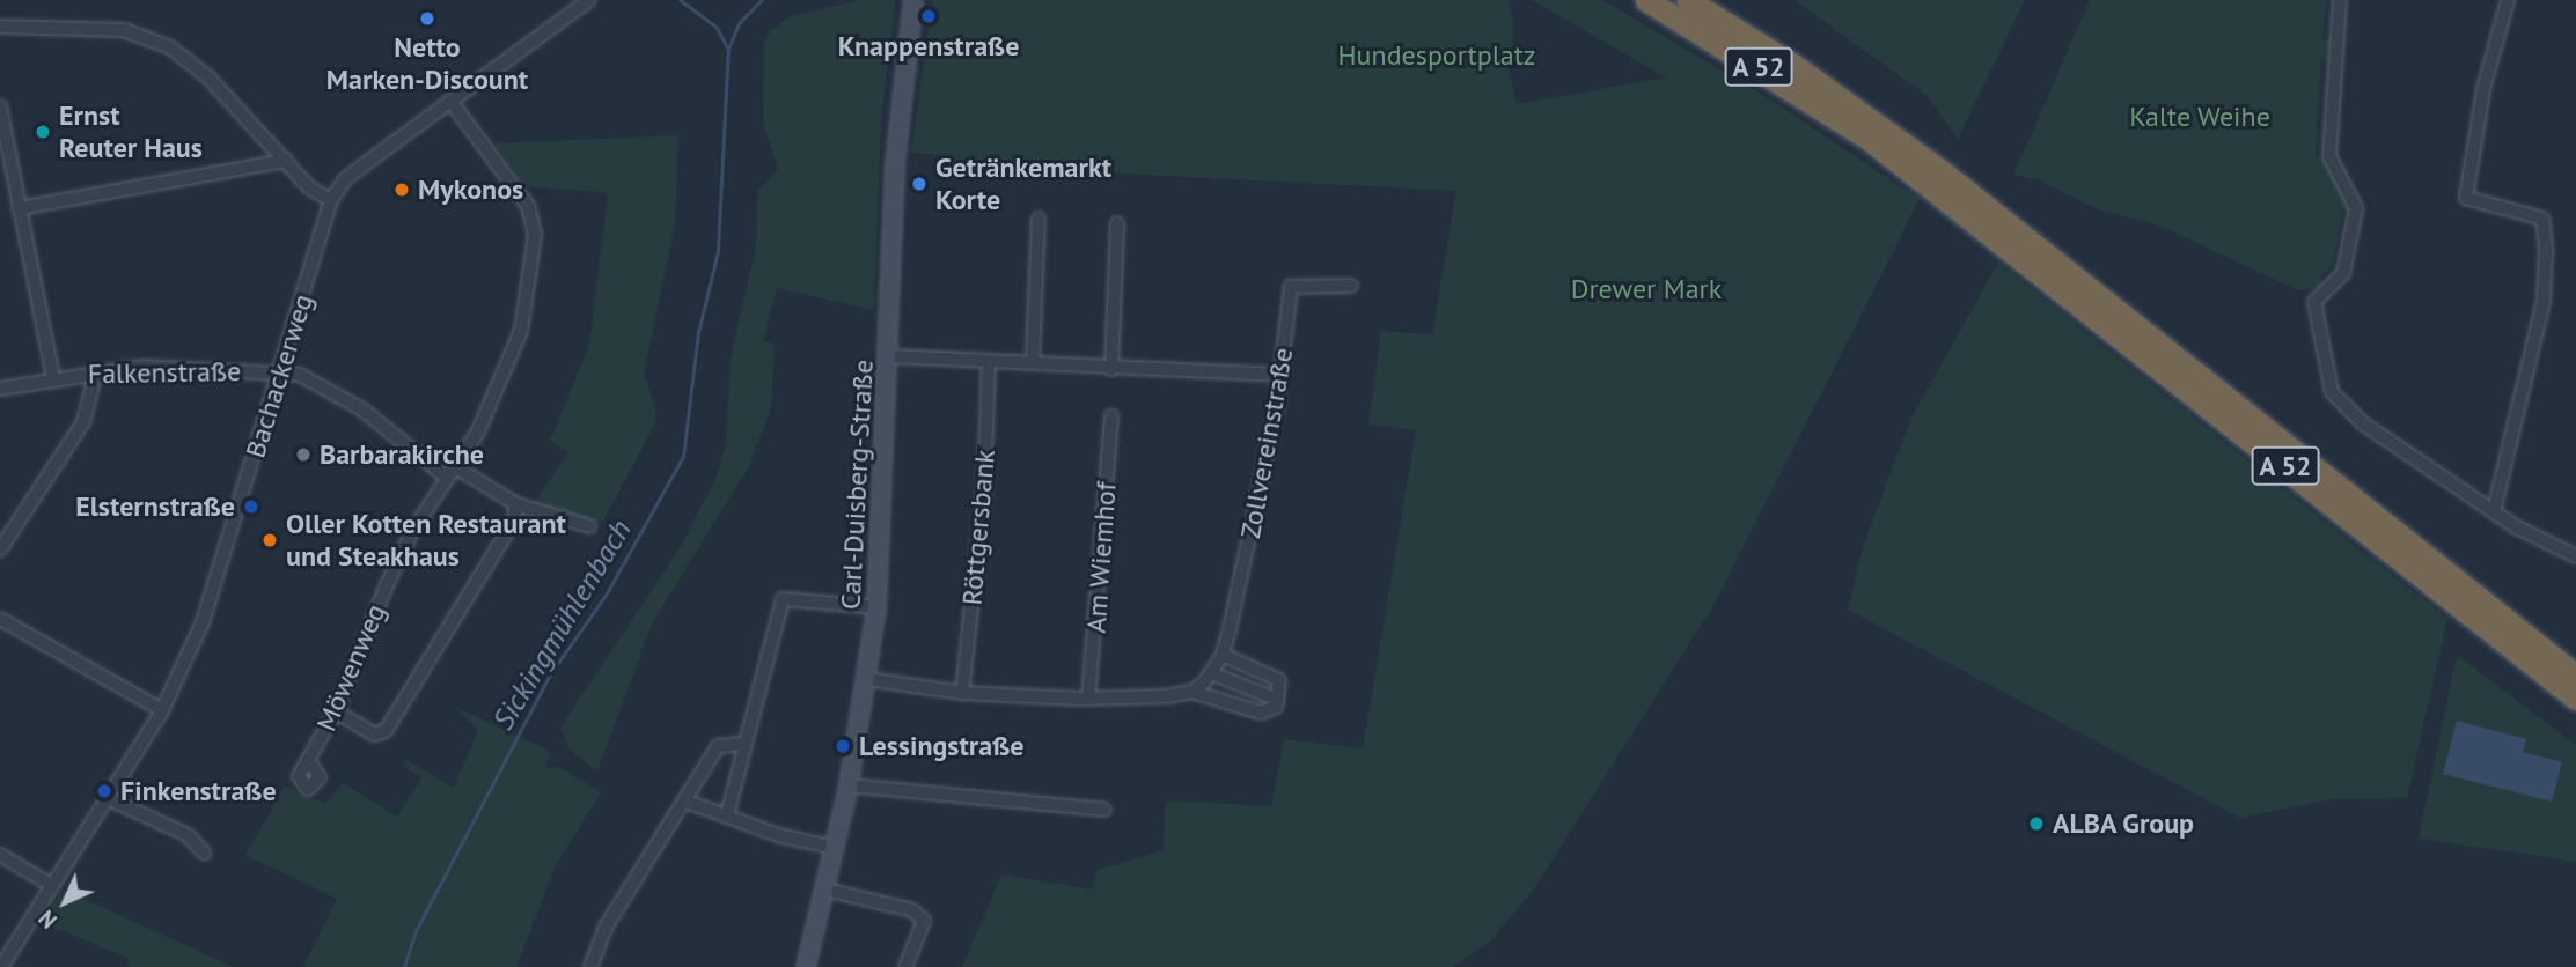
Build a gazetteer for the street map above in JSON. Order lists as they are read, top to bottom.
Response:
{
  "streets": {
    "highway": ["A 52"],
    "main road": ["Carl-Duisberg-Straße"],
    "street": [
      "Falkenstraße",
      "Bachackerweg",
      "Zollvereinstraße",
      "Röttgersbank",
      "Am Wiemhof",
      "Möwenweg"
    ]
  },
  "crossings": [
    ["Falkenstraße", "Bachackerweg"],
    ["Bachackerweg", "Möwenweg"]
  ],
  "water": ["Sickingmühlenbach"],
  "parks": ["Hundesportplatz", "Kalte Weihe", "Drewer Mark"],
  "places": [
    "Knappenstraße",
    "Netto Marken-Discount",
    "Ernst Reuter Haus",
    "Getränkemarkt Korte",
    "Mykonos",
    "Barbarakirche",
    "Elsternstraße",
    "Oller Kotten Restaurant und Steakhaus",
    "Lessingstraße",
    "Finkenstraße",
    "ALBA Group"
  ],
  "north": "bottom left"
}
